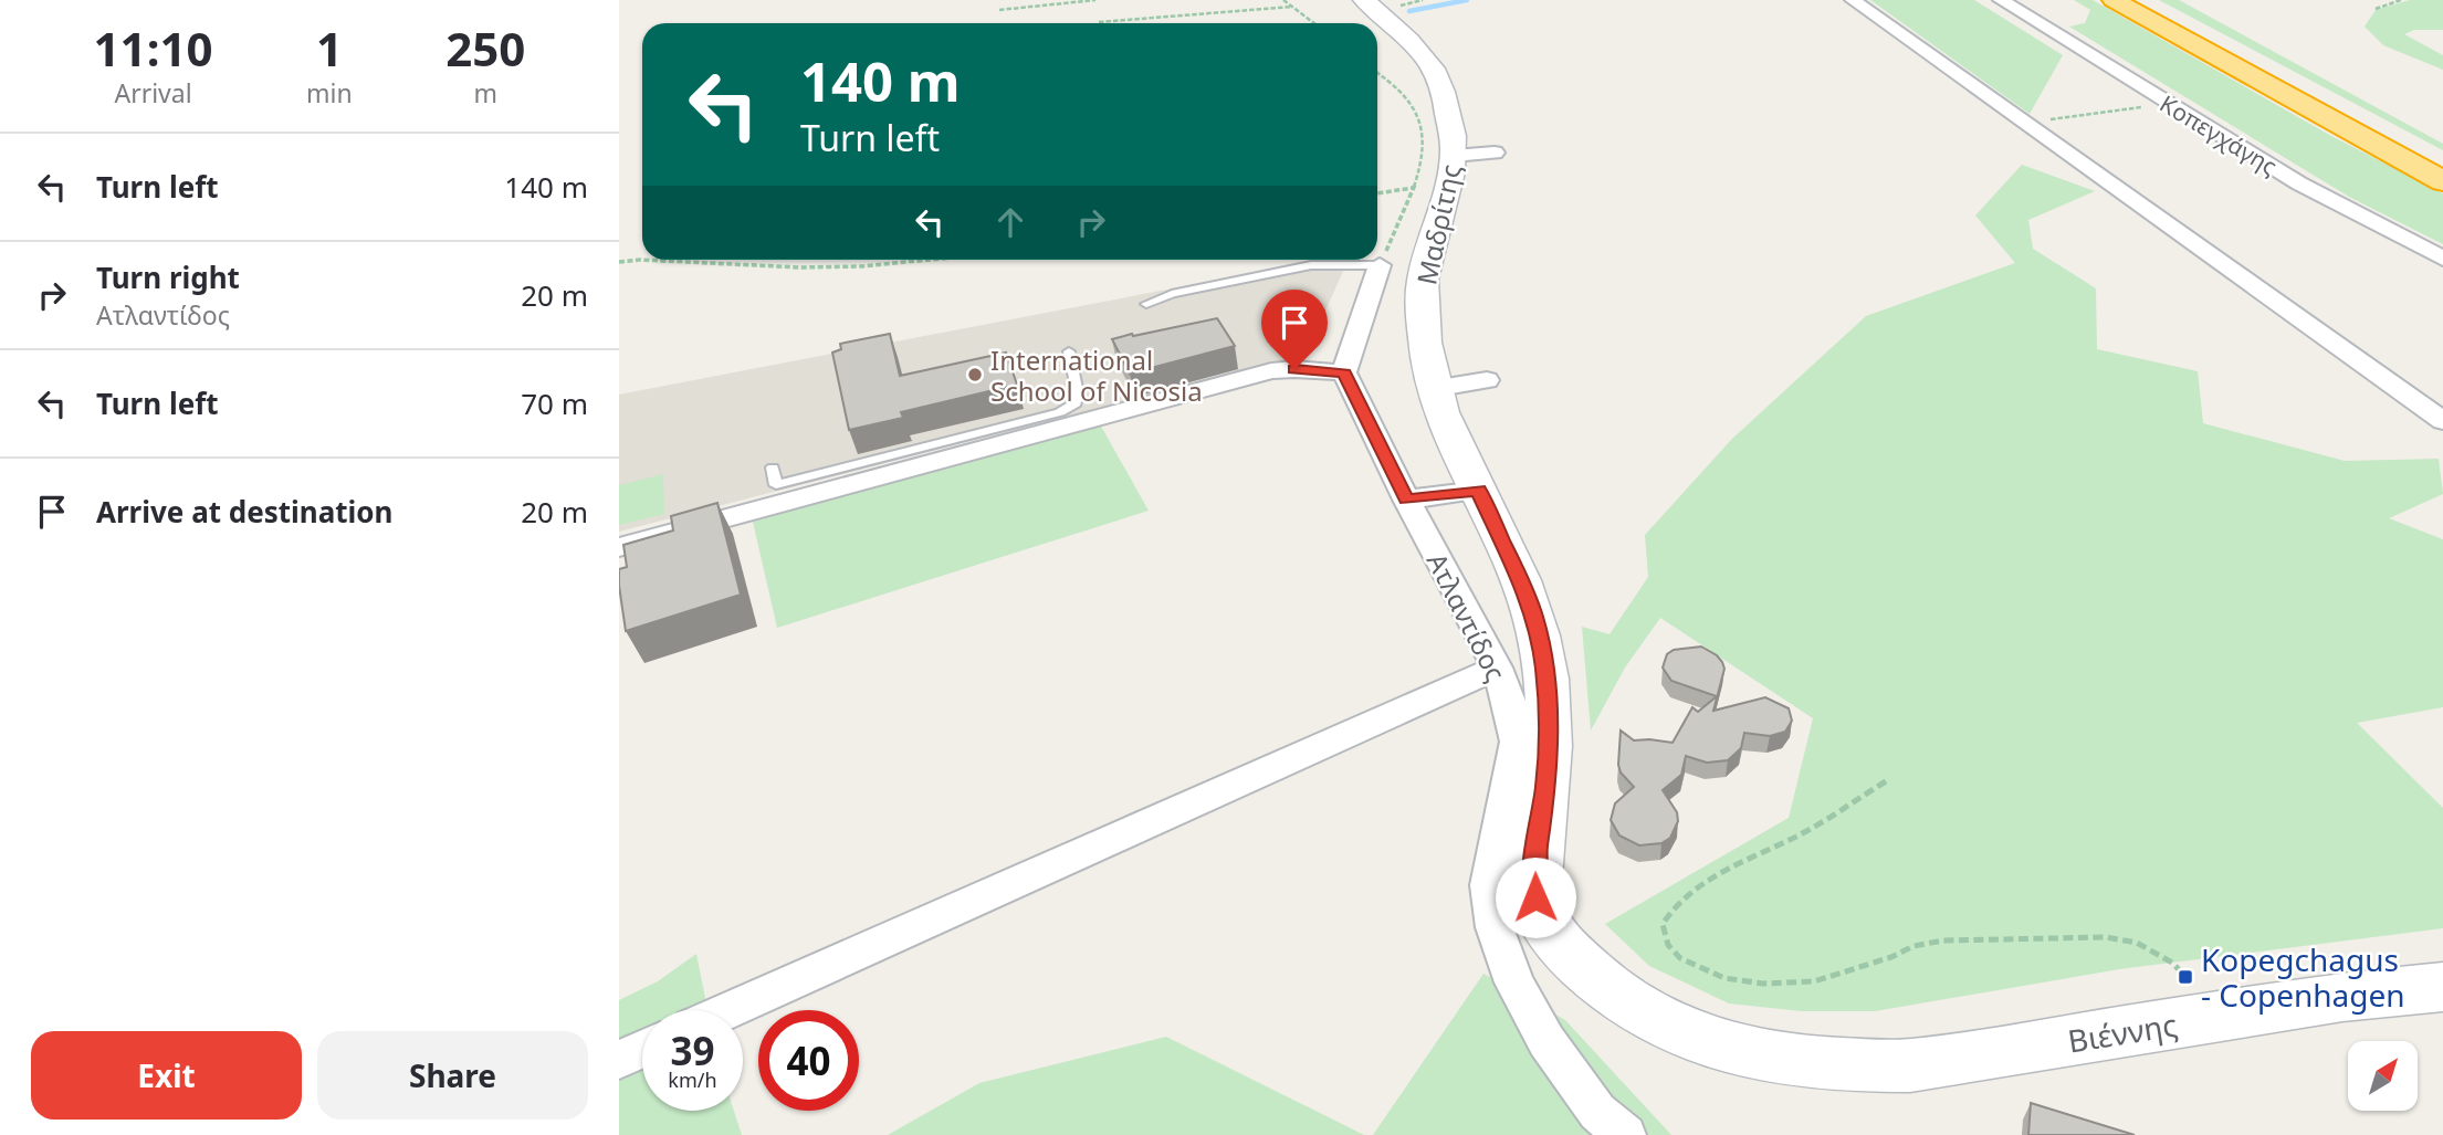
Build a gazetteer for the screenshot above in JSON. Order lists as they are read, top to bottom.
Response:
{
  "streets": {
    "street": [
      "Κοπεγχάγης",
      "Μαδρίτης",
      "Ατλαντίδος",
      "Βιέννης"
    ]
  },
  "crossings": [
    ["Μαδρίτης", "Βιέννης"]
  ],
  "places": {
    "other": ["International School of Nicosia"],
    "transit": ["Kopegchagus - Copenhagen"]
  },
  "north": "top right",
  "page": {
    "eta": [
      "11:10",
      "Arrival",
      "1",
      "min",
      "250",
      "m"
    ],
    "turn": ["140 m", "Turn left"],
    "list": [
      {
        "name": "Turn left",
        "value": "140 m"
      },
      {
        "name": "Turn right",
        "note": "Ατλαντίδος",
        "value": "20 m"
      },
      {
        "name": "Turn left",
        "value": "70 m"
      },
      {
        "name": "Arrive at destination",
        "value": "20 m"
      }
    ],
    "speed": "39 km/h",
    "limit": "40",
    "buttons": ["Exit", "Share"]
  }
}
